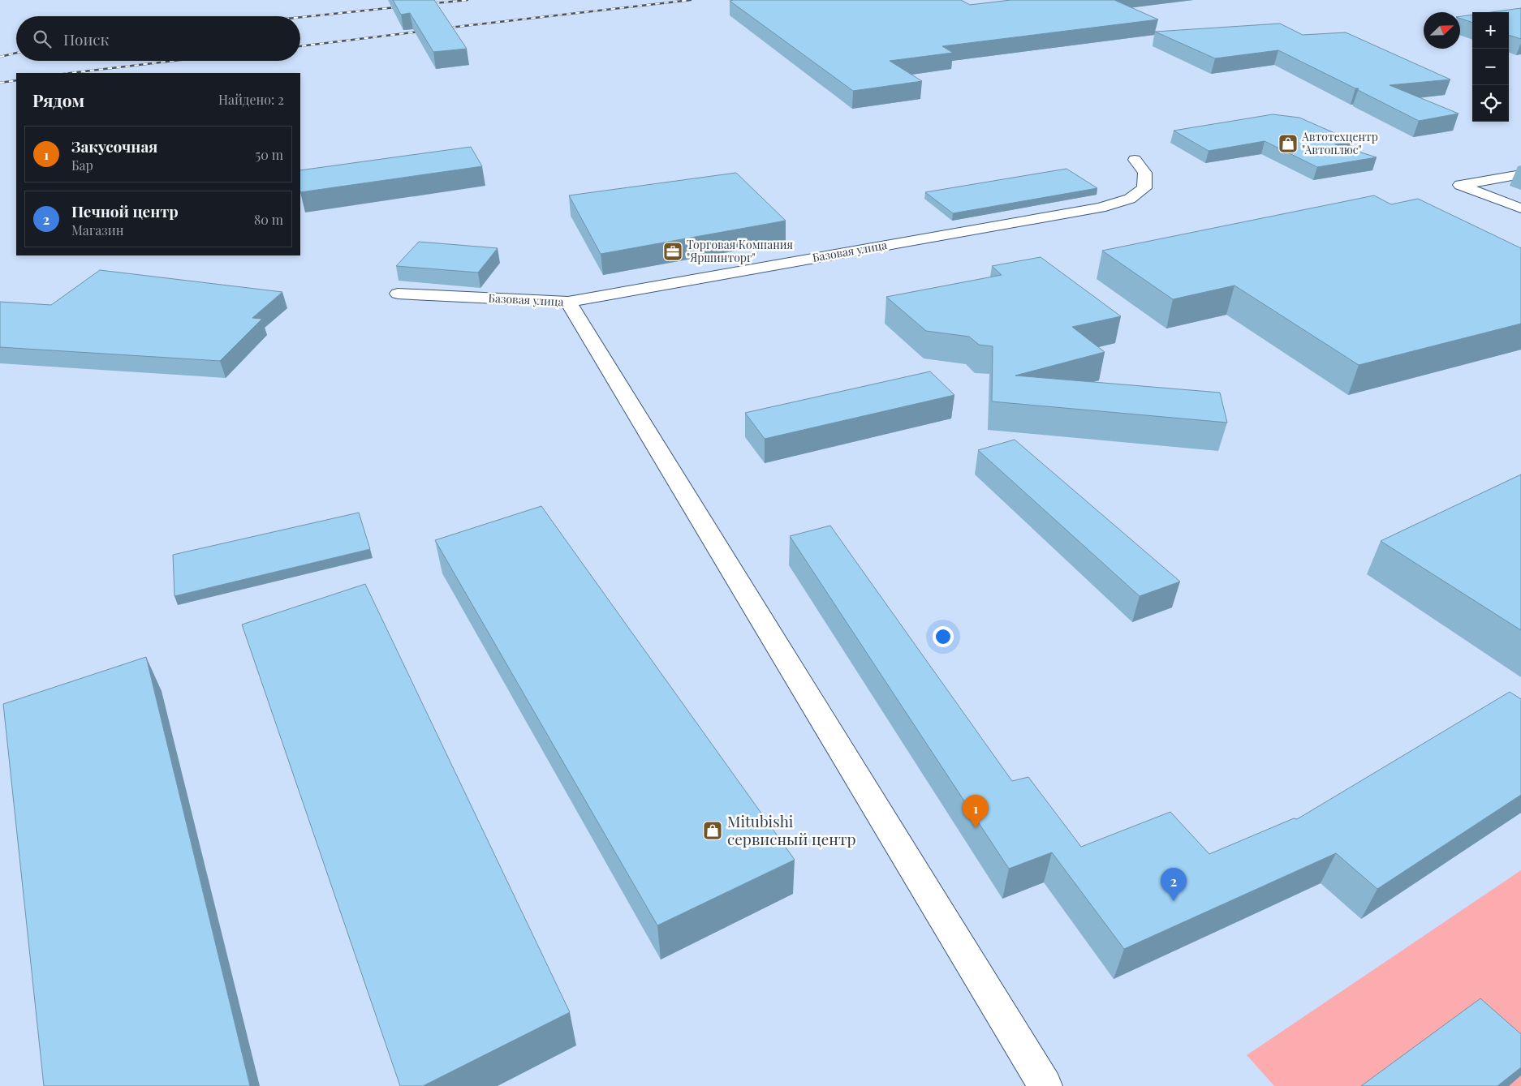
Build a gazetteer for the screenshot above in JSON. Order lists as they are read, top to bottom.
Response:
{
  "streets": {
    "street": ["Базовая улица"]
  },
  "places": {
    "shop": ["Автотехцентр \"Автоплюс\"", "Mitubishi сервисный центр"],
    "office": ["Торговая Компания \"Яршинторг\""]
  },
  "north": "top right",
  "page": {
    "map_buttons": ["+", "−"],
    "search": "Поиск",
    "heading": ["Рядом", "Найдено: 2"],
    "list": [
      {
        "mark": "1",
        "name": "Закусочная",
        "note": "Бар",
        "value": "50 m"
      },
      {
        "mark": "2",
        "name": "Печной центр",
        "note": "Магазин",
        "value": "80 m"
      }
    ],
    "pins": ["1", "2"]
  }
}
